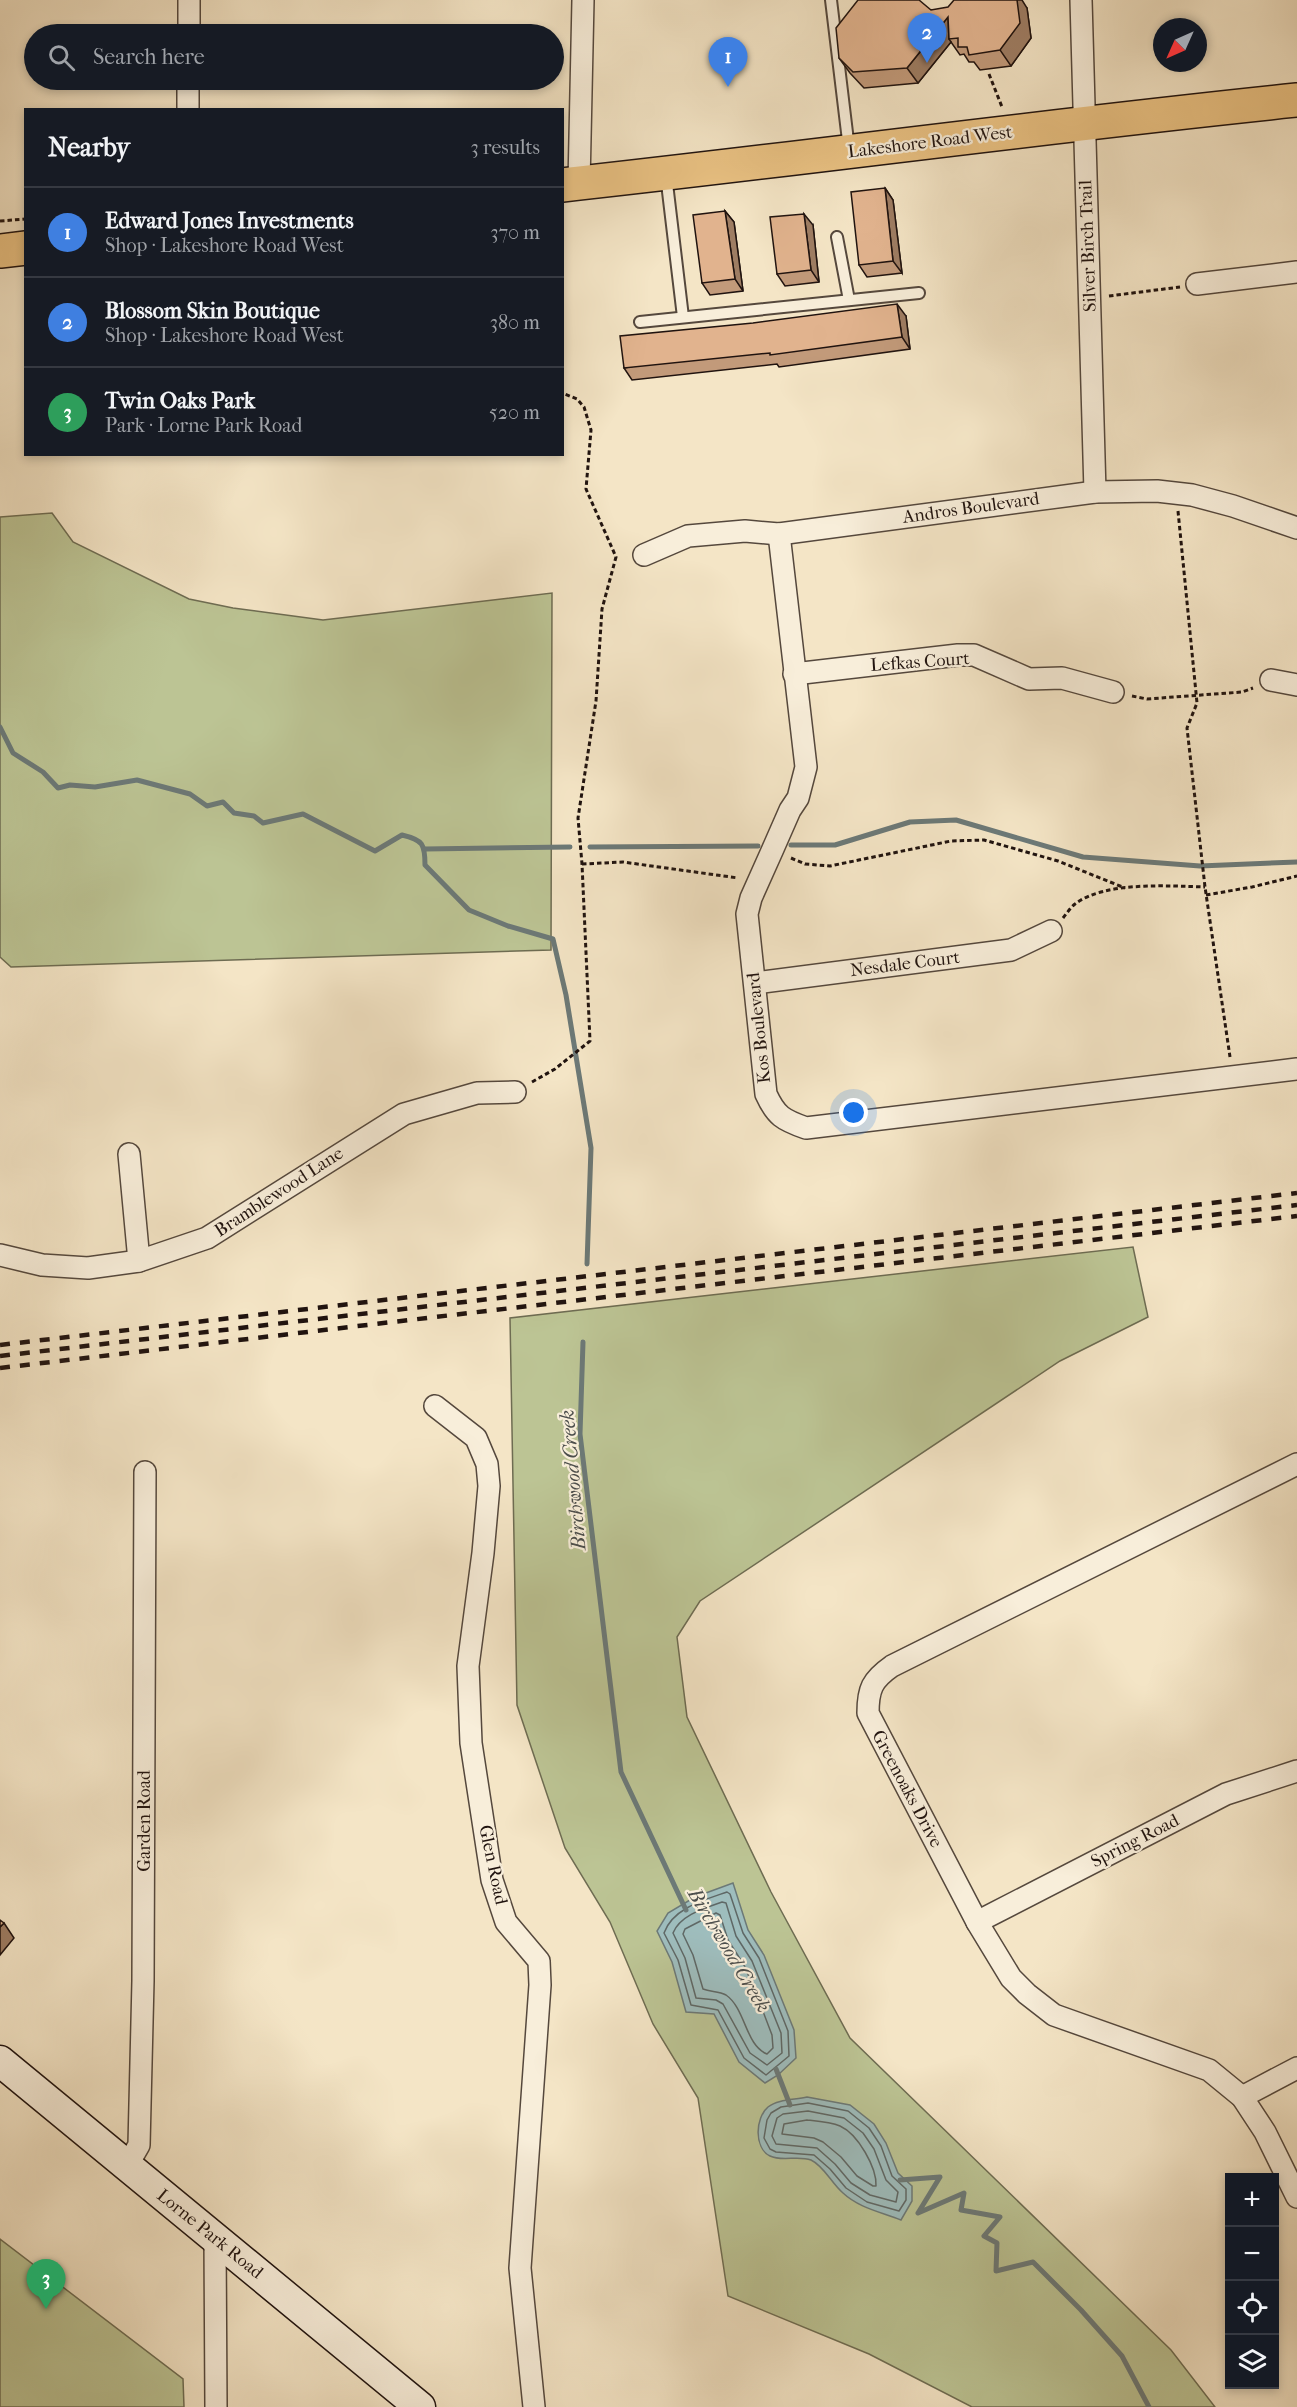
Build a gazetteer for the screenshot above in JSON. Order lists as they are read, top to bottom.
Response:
{
  "streets": {
    "main road": ["Lakeshore Road West"],
    "street": [
      "Silver Birch Trail",
      "Andros Boulevard",
      "Lefkas Court",
      "Nesdale Court",
      "Kos Boulevard",
      "Bramblewood Lane",
      "Greenoaks Drive",
      "Garden Road",
      "Spring Road",
      "Glen Road",
      "Lorne Park Road"
    ]
  },
  "crossings": [
    ["Lakeshore Road West", "Silver Birch Trail"],
    ["Silver Birch Trail", "Andros Boulevard"],
    ["Andros Boulevard", "Kos Boulevard"],
    ["Lefkas Court", "Kos Boulevard"],
    ["Nesdale Court", "Kos Boulevard"],
    ["Greenoaks Drive", "Spring Road"],
    ["Garden Road", "Lorne Park Road"]
  ],
  "water": ["Birchwood Creek"],
  "north": "bottom left",
  "page": {
    "pins": ["2", "1", "3"],
    "search": "Search here",
    "heading": ["Nearby", "3 results"],
    "list": [
      {
        "mark": "1",
        "name": "Edward Jones Investments",
        "note": "Shop · Lakeshore Road West",
        "value": "370 m"
      },
      {
        "mark": "2",
        "name": "Blossom Skin Boutique",
        "note": "Shop · Lakeshore Road West",
        "value": "380 m"
      },
      {
        "mark": "3",
        "name": "Twin Oaks Park",
        "note": "Park · Lorne Park Road",
        "value": "520 m"
      }
    ],
    "map_buttons": ["+", "−"]
  }
}
